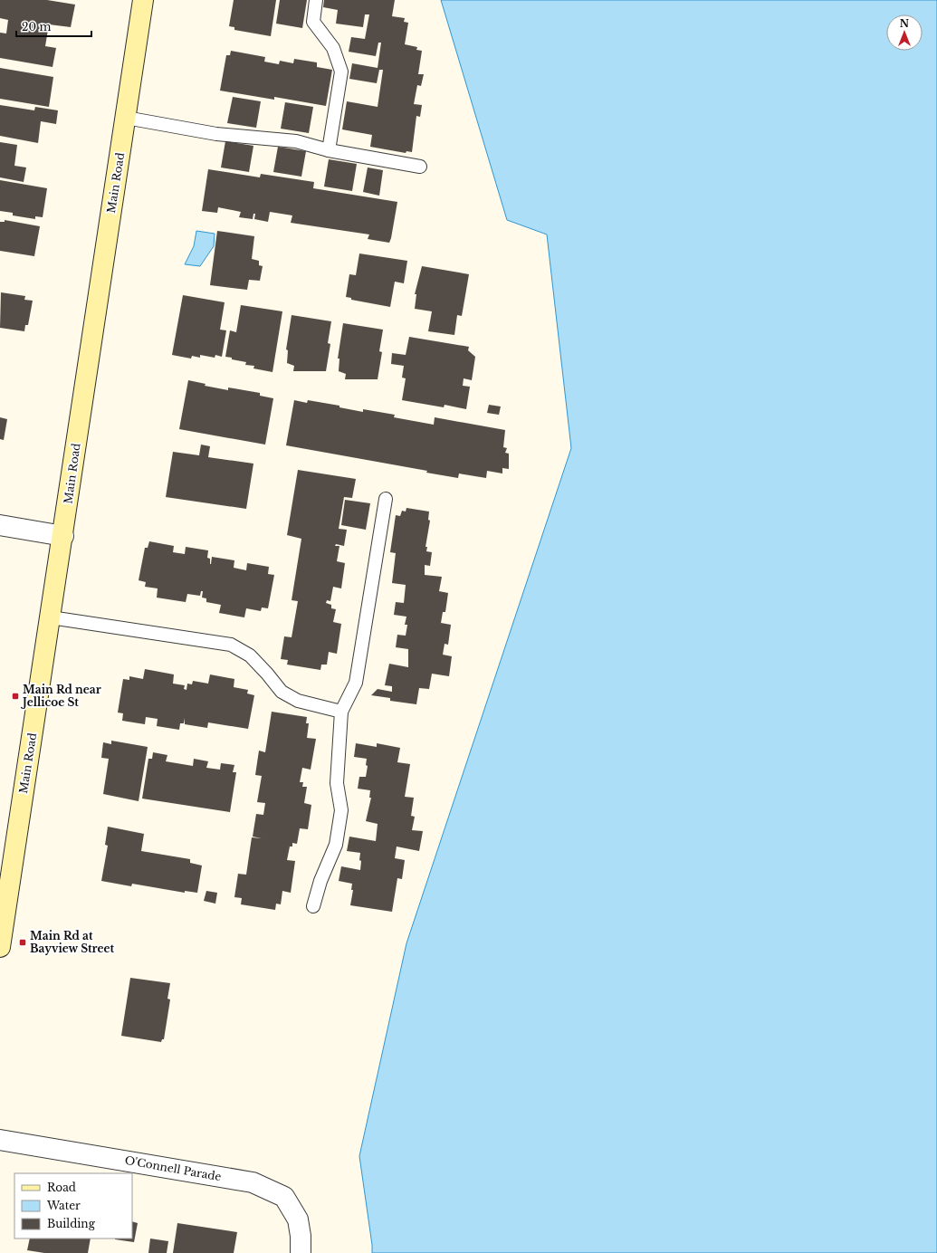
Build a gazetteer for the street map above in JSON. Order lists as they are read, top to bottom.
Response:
{
  "streets": {
    "main road": ["Main Road"],
    "street": ["O'Connell Parade"]
  },
  "places": {
    "transit": ["Main Rd near Jellicoe St", "Main Rd at Bayview Street"]
  },
  "legend": ["Road", "Water", "Building"],
  "scale_bar": "20 m",
  "north": "top"
}
